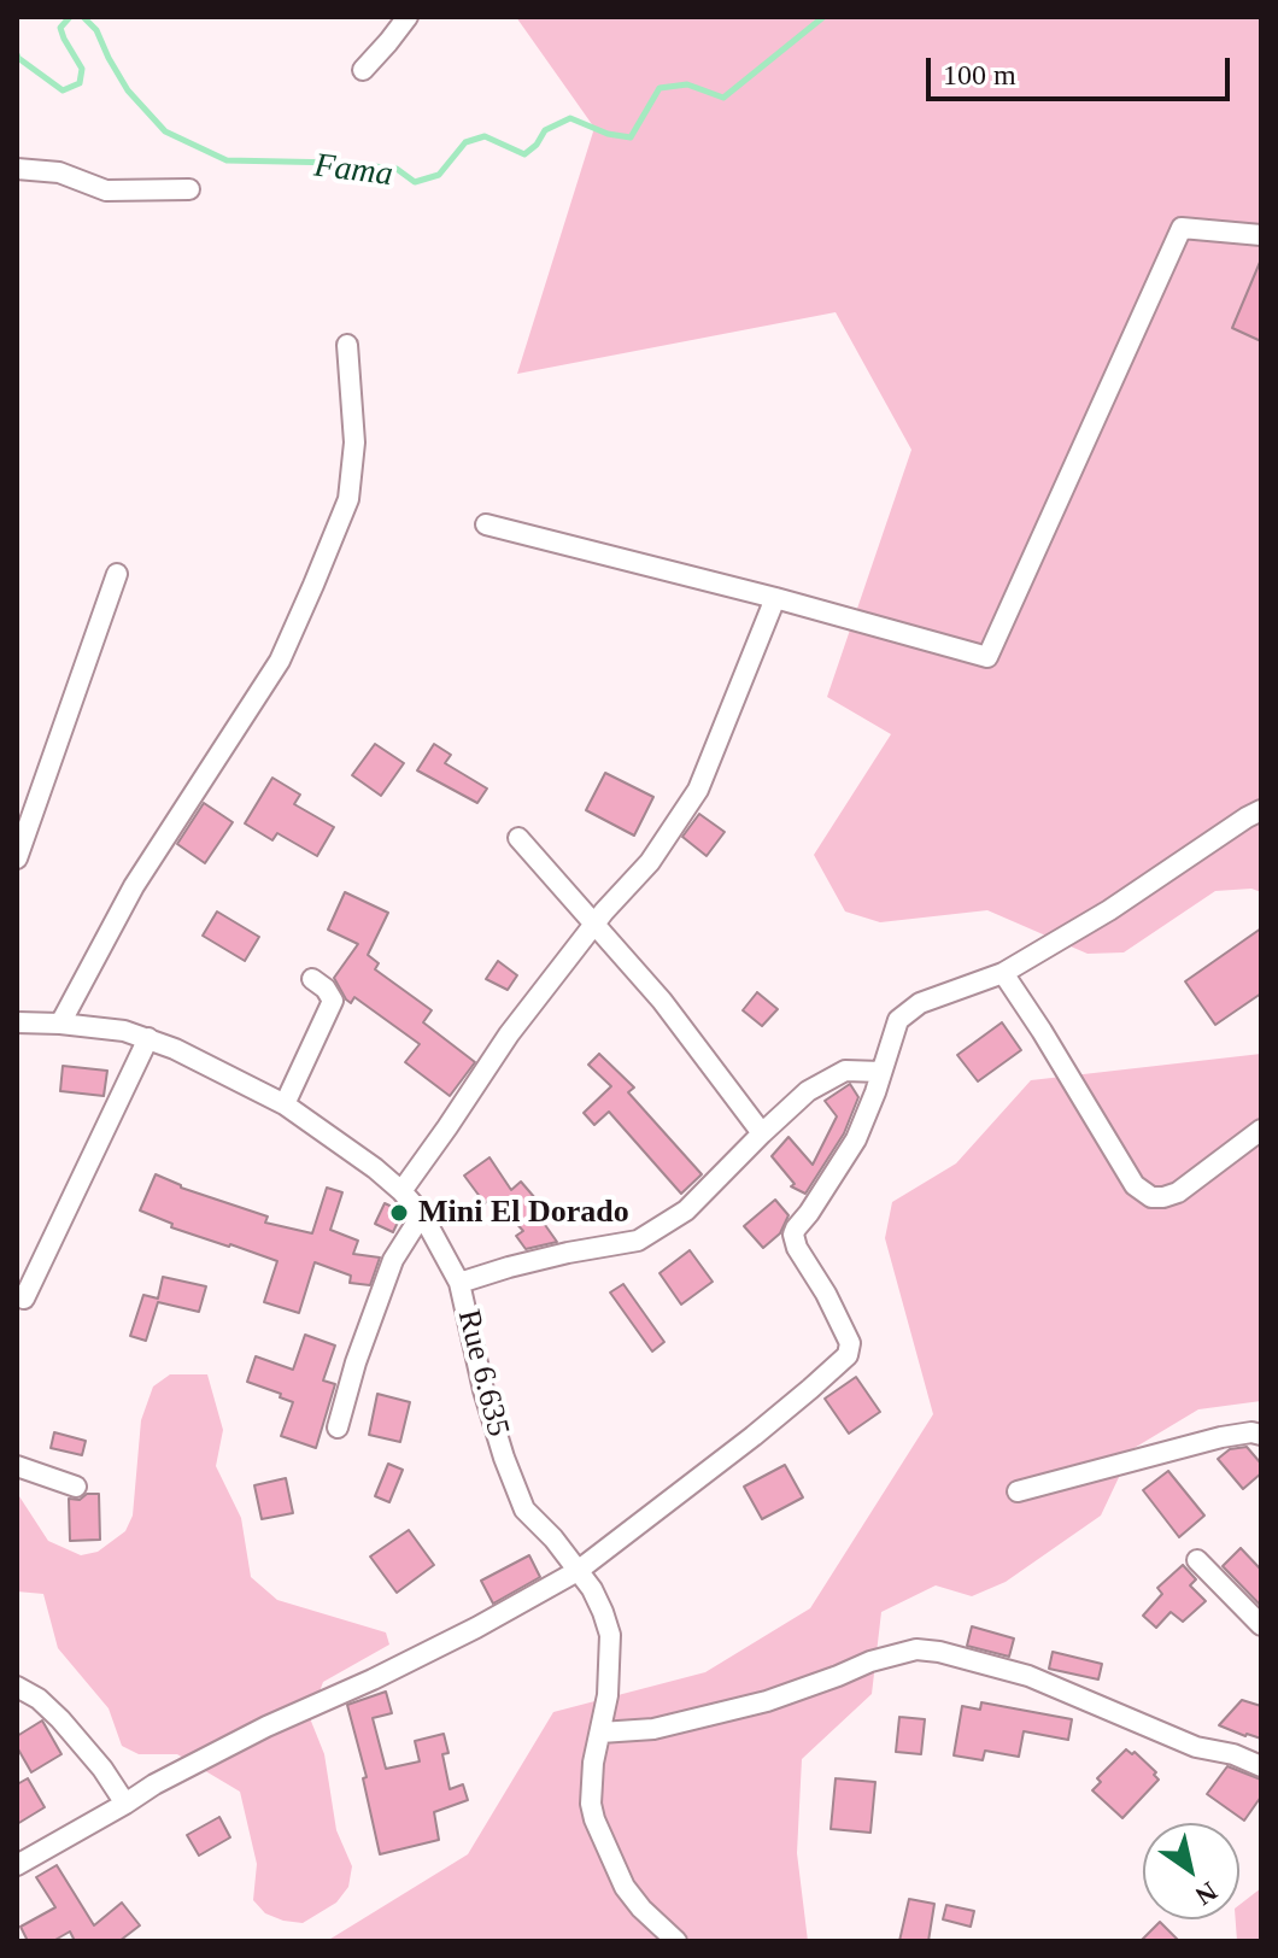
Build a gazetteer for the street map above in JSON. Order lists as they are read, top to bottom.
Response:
{
  "streets": {
    "street": ["Rue 6.635"]
  },
  "water": ["Fama"],
  "places": ["Mini El Dorado"],
  "scale_bar": "100 m",
  "north": "bottom right"
}
